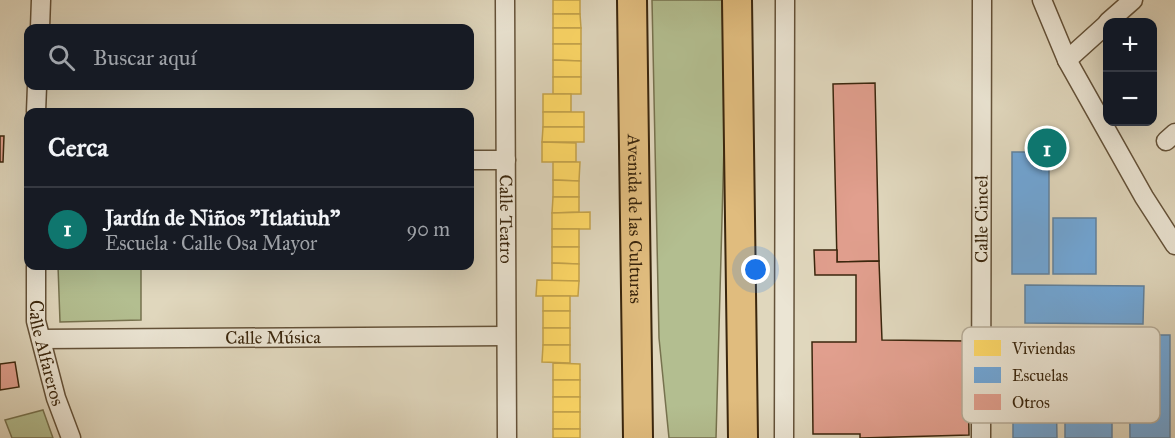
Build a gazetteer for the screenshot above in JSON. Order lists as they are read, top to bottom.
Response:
{
  "streets": {
    "main road": ["Avenida de las Culturas"],
    "street": [
      "Calle Teatro",
      "Calle Cincel",
      "Calle Música",
      "Calle Alfareros"
    ]
  },
  "crossings": [
    ["Calle Teatro", "Calle Música"],
    ["Calle Música", "Calle Alfareros"]
  ],
  "legend": ["Viviendas", "Escuelas", "Otros"],
  "page": {
    "map_buttons": ["+", "−"],
    "search": "Buscar aquí",
    "heading": "Cerca",
    "pins": "1",
    "list": [
      {
        "mark": "1",
        "name": "Jardín de Niños \"Itlatiuh\"",
        "note": "Escuela · Calle Osa Mayor",
        "value": "90 m"
      }
    ]
  }
}
